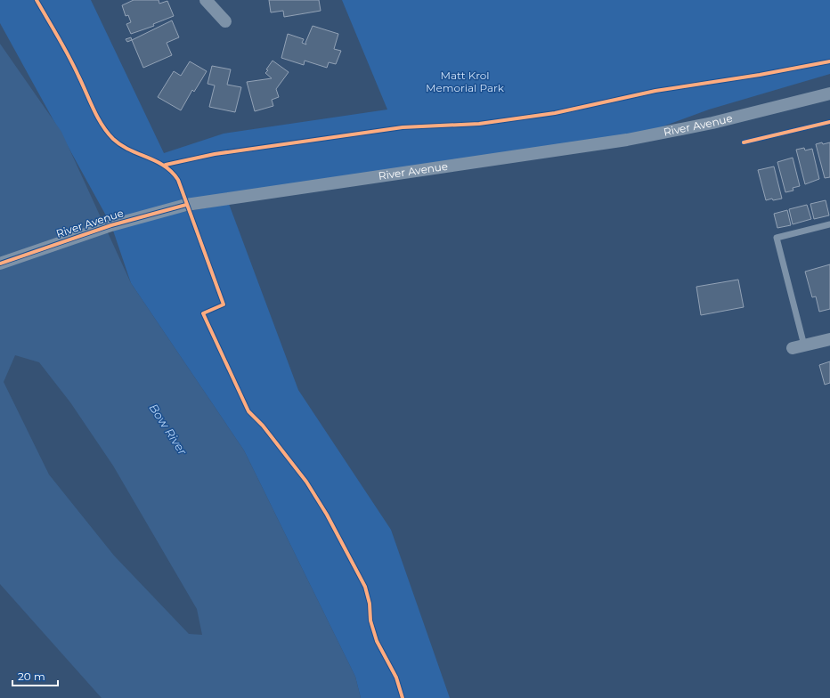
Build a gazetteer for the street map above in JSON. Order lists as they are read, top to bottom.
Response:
{
  "streets": {
    "street": ["River Avenue"]
  },
  "water": ["Bow River"],
  "parks": ["Matt Krol Memorial Park"],
  "scale_bar": "20 m"
}
